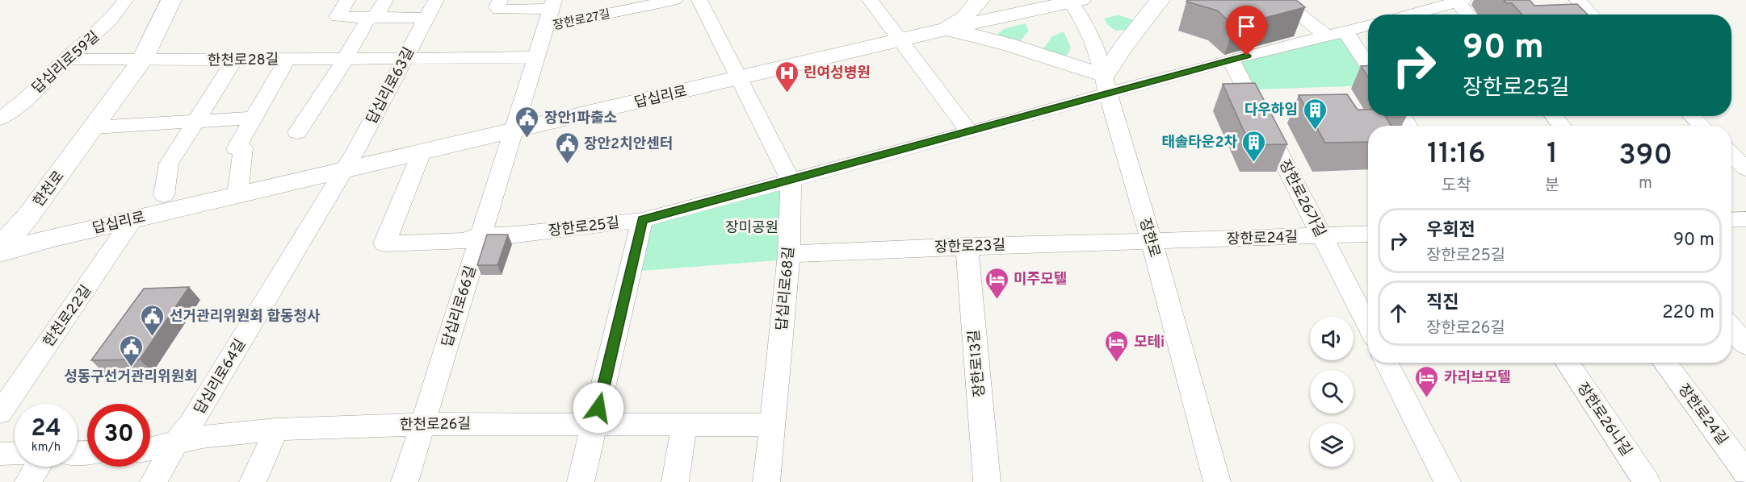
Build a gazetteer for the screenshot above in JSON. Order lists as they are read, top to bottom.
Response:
{
  "streets": {
    "main road": ["답십리로", "한천로"],
    "street": [
      "장한로27길",
      "한천로28길",
      "답십리로59길",
      "답십리로63길",
      "장한로26가길",
      "장한로25길",
      "장한로",
      "장한로24길",
      "장한로23길",
      "답십리로68길",
      "답십리로66길",
      "한천로22길",
      "장한로13길",
      "답십리로64길",
      "장한로26나길",
      "한천로26길"
    ]
  },
  "crossings": [
    ["장한로27길", "답십리로66길"],
    ["한천로28길", "답십리로59길"],
    ["한천로28길", "답십리로63길"],
    ["한천로28길", "한천로"],
    ["한천로28길", "답십리로66길"],
    ["답십리로63길", "답십리로"],
    ["답십리로63길", "답십리로64길"],
    ["답십리로", "장한로"],
    ["답십리로", "답십리로68길"],
    ["답십리로", "답십리로66길"],
    ["답십리로", "한천로22길"],
    ["답십리로", "답십리로64길"],
    ["장한로26가길", "장한로25길"],
    ["장한로26가길", "장한로24길"],
    ["장한로25길", "장한로"],
    ["장한로25길", "답십리로68길"],
    ["장한로25길", "답십리로66길"],
    ["장한로", "장한로24길"],
    ["장한로", "장한로23길"],
    ["장한로24길", "장한로23길"],
    ["장한로23길", "답십리로68길"],
    ["장한로23길", "장한로13길"],
    ["답십리로68길", "한천로26길"],
    ["답십리로66길", "한천로26길"],
    ["답십리로64길", "한천로26길"]
  ],
  "parks": ["장미공원"],
  "places": {
    "hospital": ["린여성병원"],
    "building": ["다우하임", "태솔타운2차"],
    "public building": [
      "장안1파출소",
      "장안2치안센터",
      "선거관리위원회 합동청사",
      "성동구선거관리위원회"
    ],
    "hotel": ["미주모텔", "모테i", "카리브모텔"]
  },
  "page": {
    "turn": ["90 m", "장한로25길"],
    "eta": [
      "11:16",
      "도착",
      "1",
      "분",
      "390",
      "m"
    ],
    "list": [
      {
        "name": "우회전",
        "note": "장한로25길",
        "value": "90 m"
      },
      {
        "name": "직진",
        "note": "장한로26길",
        "value": "220 m"
      }
    ],
    "speed": "24 km/h",
    "limit": "30"
  }
}
